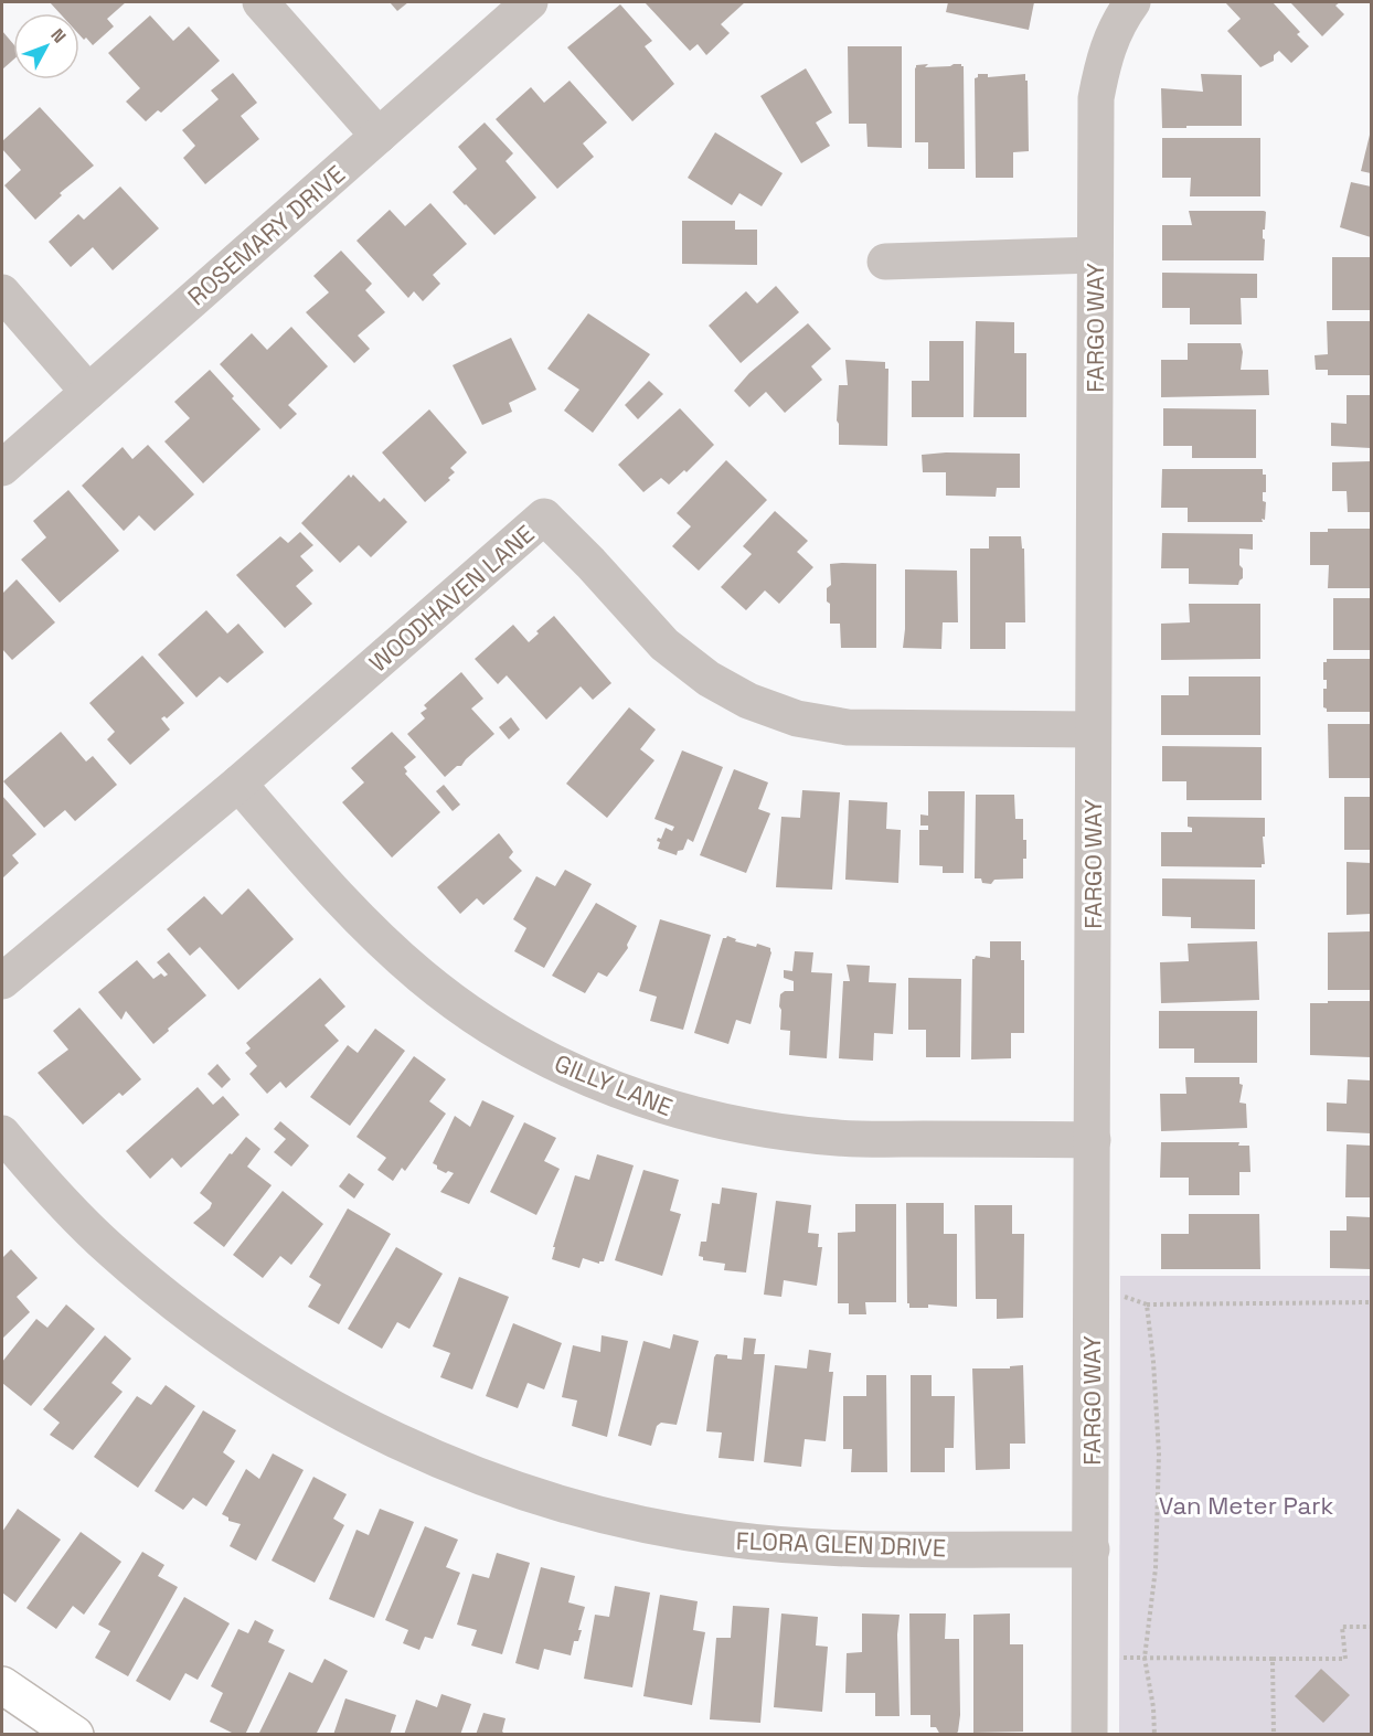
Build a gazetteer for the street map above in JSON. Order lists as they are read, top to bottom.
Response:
{
  "streets": {
    "street": [
      "ROSEMARY DRIVE",
      "FARGO WAY",
      "WOODHAVEN LANE",
      "GILLY LANE",
      "FLORA GLEN DRIVE"
    ]
  },
  "crossings": [
    ["FARGO WAY", "WOODHAVEN LANE"],
    ["FARGO WAY", "GILLY LANE"],
    ["FARGO WAY", "FLORA GLEN DRIVE"],
    ["WOODHAVEN LANE", "GILLY LANE"]
  ],
  "parks": ["Van Meter Park"],
  "north": "top right"
}
